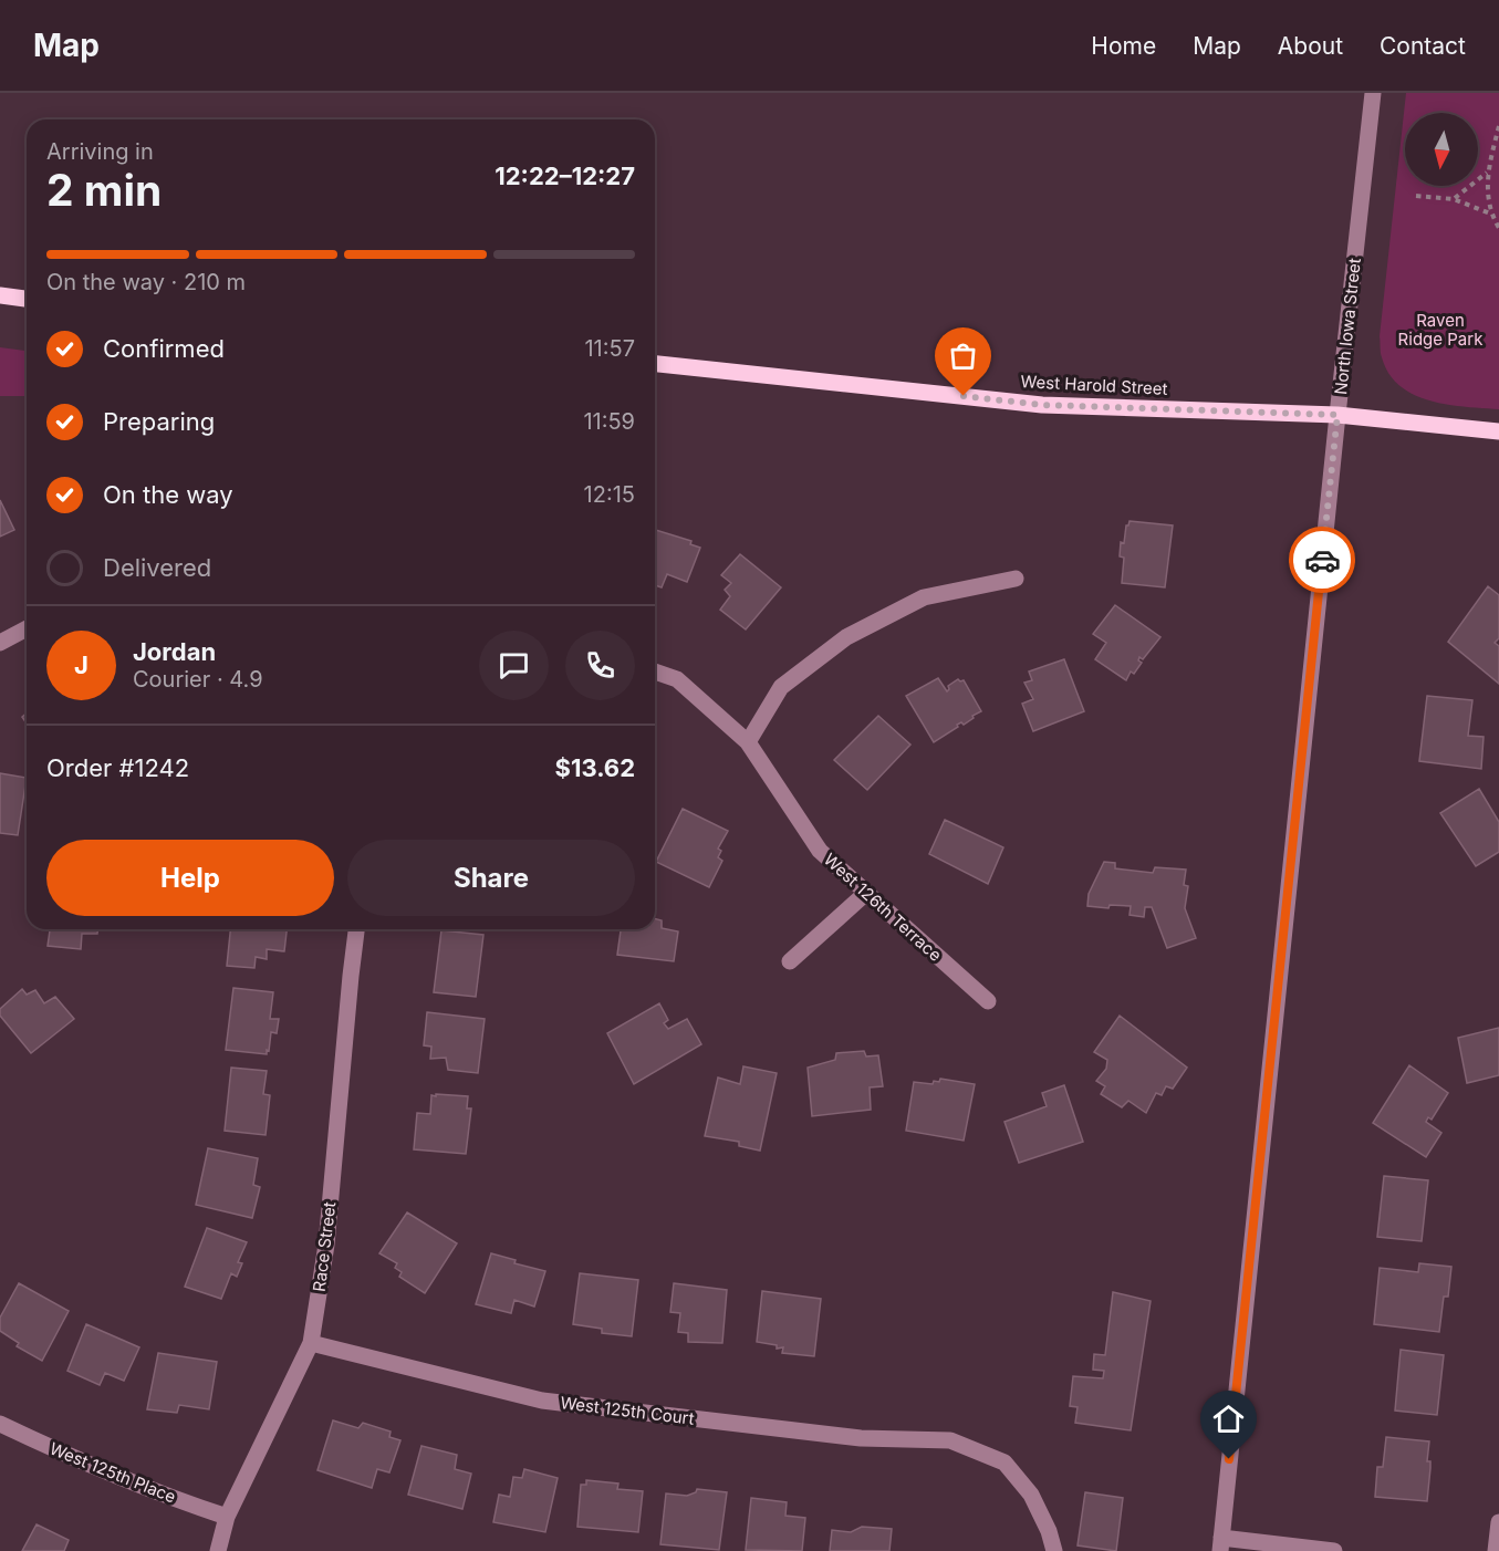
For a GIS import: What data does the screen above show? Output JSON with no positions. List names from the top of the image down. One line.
{"streets":{"main road":["West Harold Street"],"street":["North Iowa Street","West 126th Terrace","Race Street","West 125th Court","West 125th Place"]},"crossings":[["North Iowa Street","West Harold Street"],["Race Street","West 125th Court"],["Race Street","West 125th Place"]],"parks":["Raven Ridge Park"],"north":"bottom","page":{"header":"Map","nav":["Home","Map","About","Contact"],"heading":["2 min","Arriving in","12:22–12:27"],"panel":["Jordan","Courier · 4.9","Order #1242","$13.62"],"bar":"On the way · 210 m","list":[["Confirmed","11:57"],["Preparing","11:59"],["On the way","12:15"],"Delivered"],"round":"J","buttons":["Help","Share"]}}
